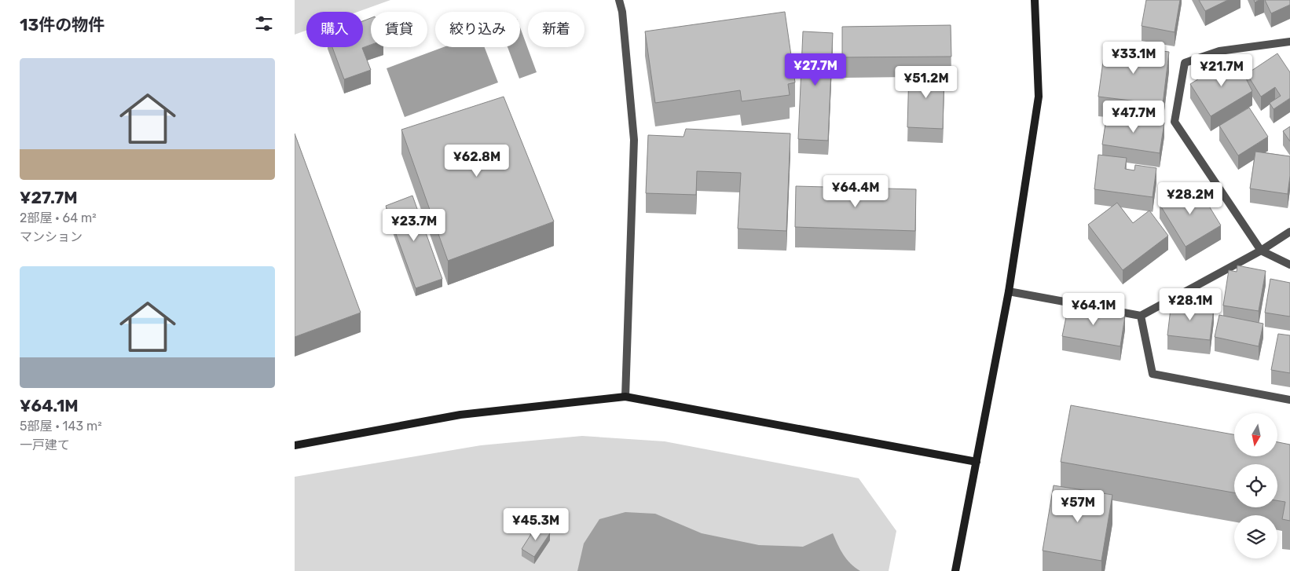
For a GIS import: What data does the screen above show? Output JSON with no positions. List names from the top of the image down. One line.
{"north":"bottom","page":{"heading":"13件の物件","chip":["購入","賃貸","絞り込み","新着"],"price":["¥33.1M","¥27.7M","¥21.7M","¥51.2M","¥47.7M","¥62.8M","¥64.4M","¥28.2M","¥23.7M","¥28.1M","¥64.1M","¥57M","¥45.3M"],"list":[{"name":"¥27.7M","note":"2部屋 · 64 m² · マンション"},{"name":"¥64.1M","note":"5部屋 · 143 m² · 一戸建て"}]}}
